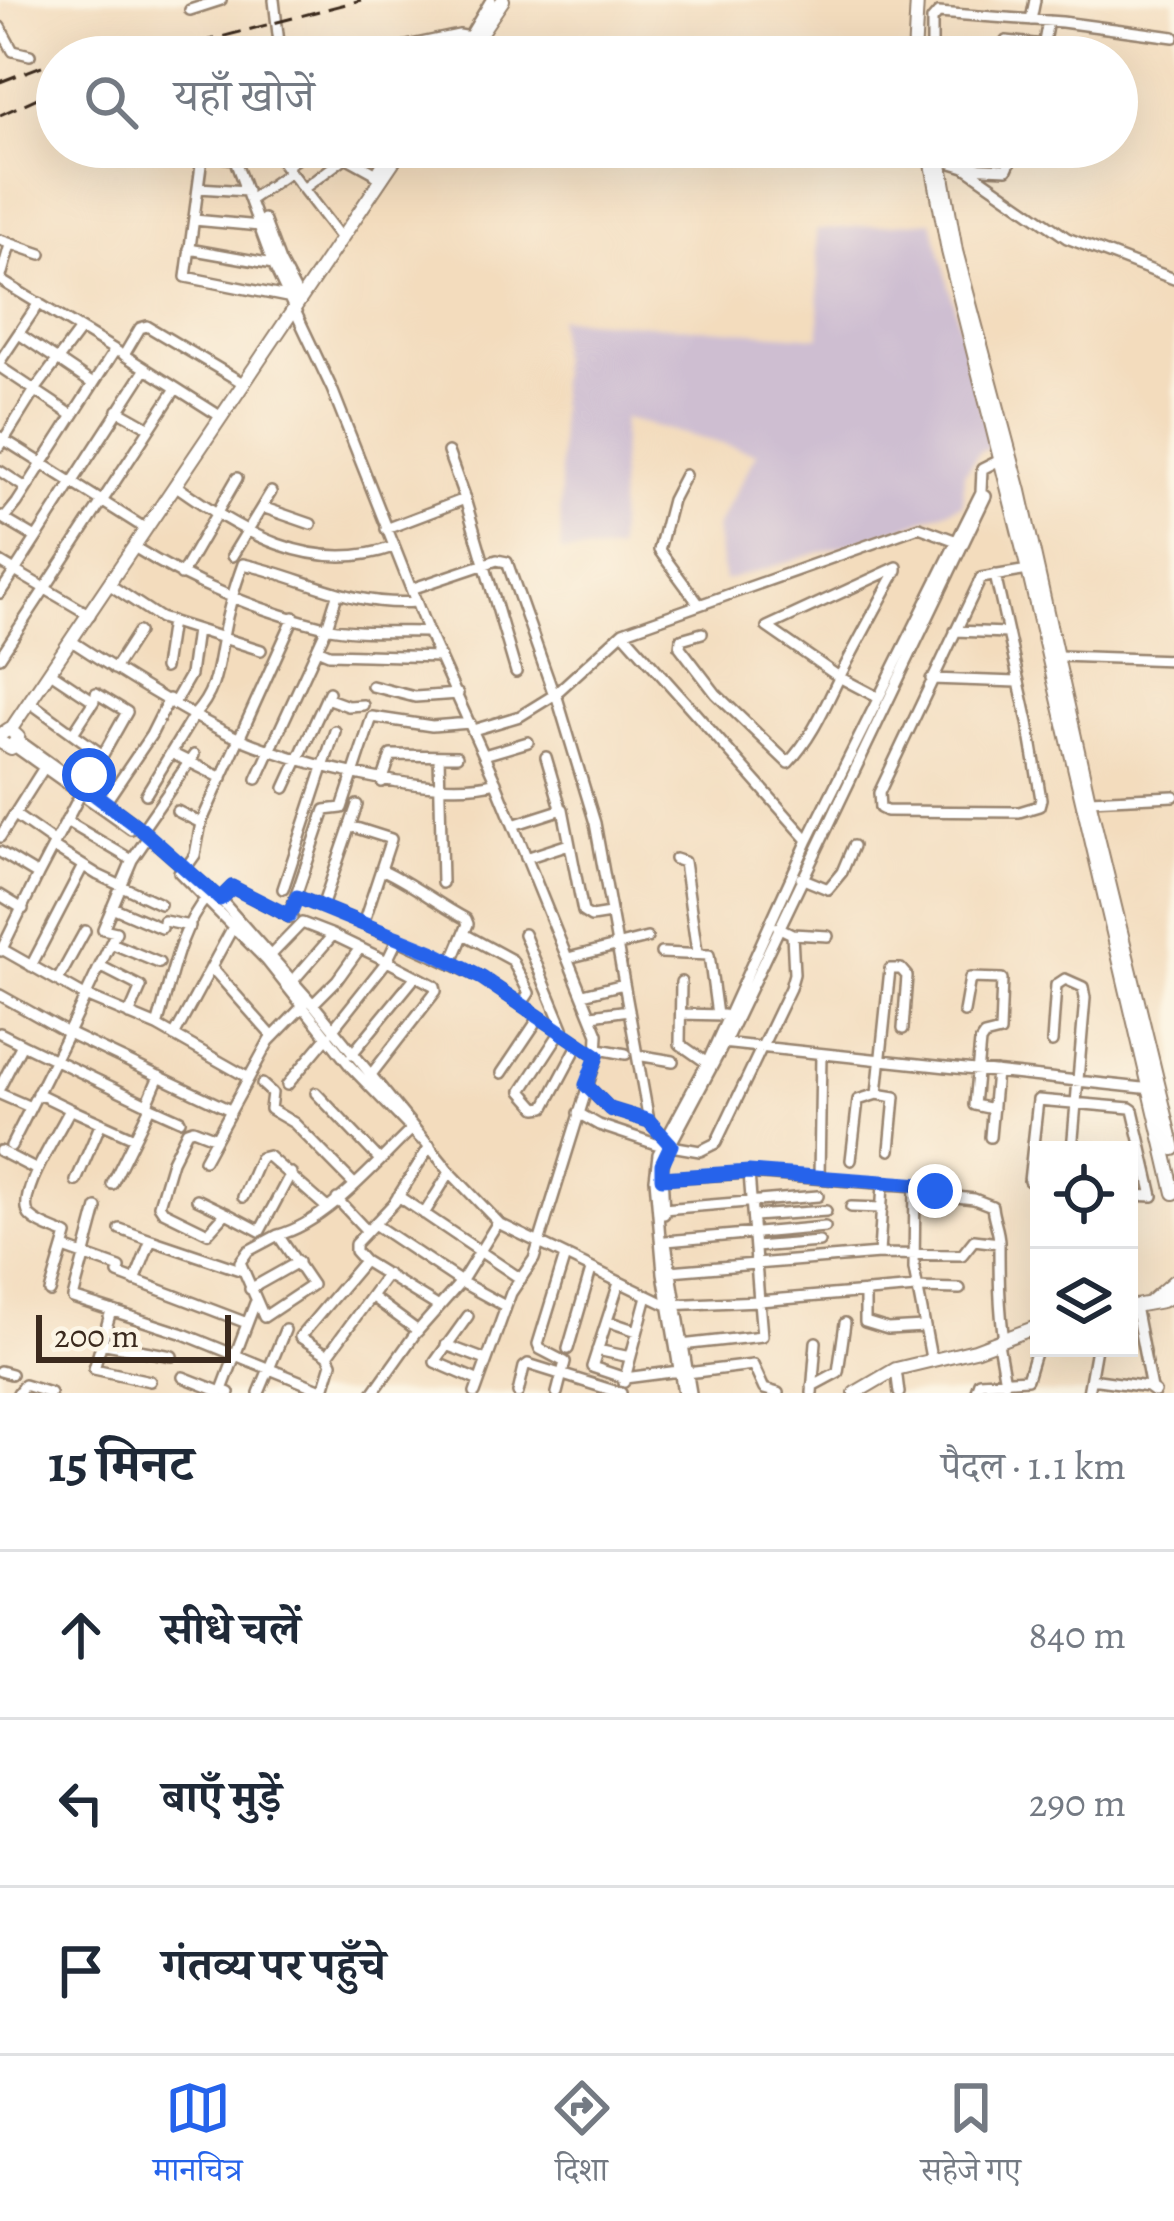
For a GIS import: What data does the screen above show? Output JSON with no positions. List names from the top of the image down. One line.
{"scale_bar":"200 m","page":{"search":"यहाँ खोजें","scale":"200 m","heading":["15 मिनट","पैदल · 1.1 km"],"list":[["सीधे चलें","840 m"],["बाएँ मुड़ें","290 m"],"गंतव्य पर पहुँचे"],"nav":["मानचित्र","दिशा","सहेजे गए"]}}
